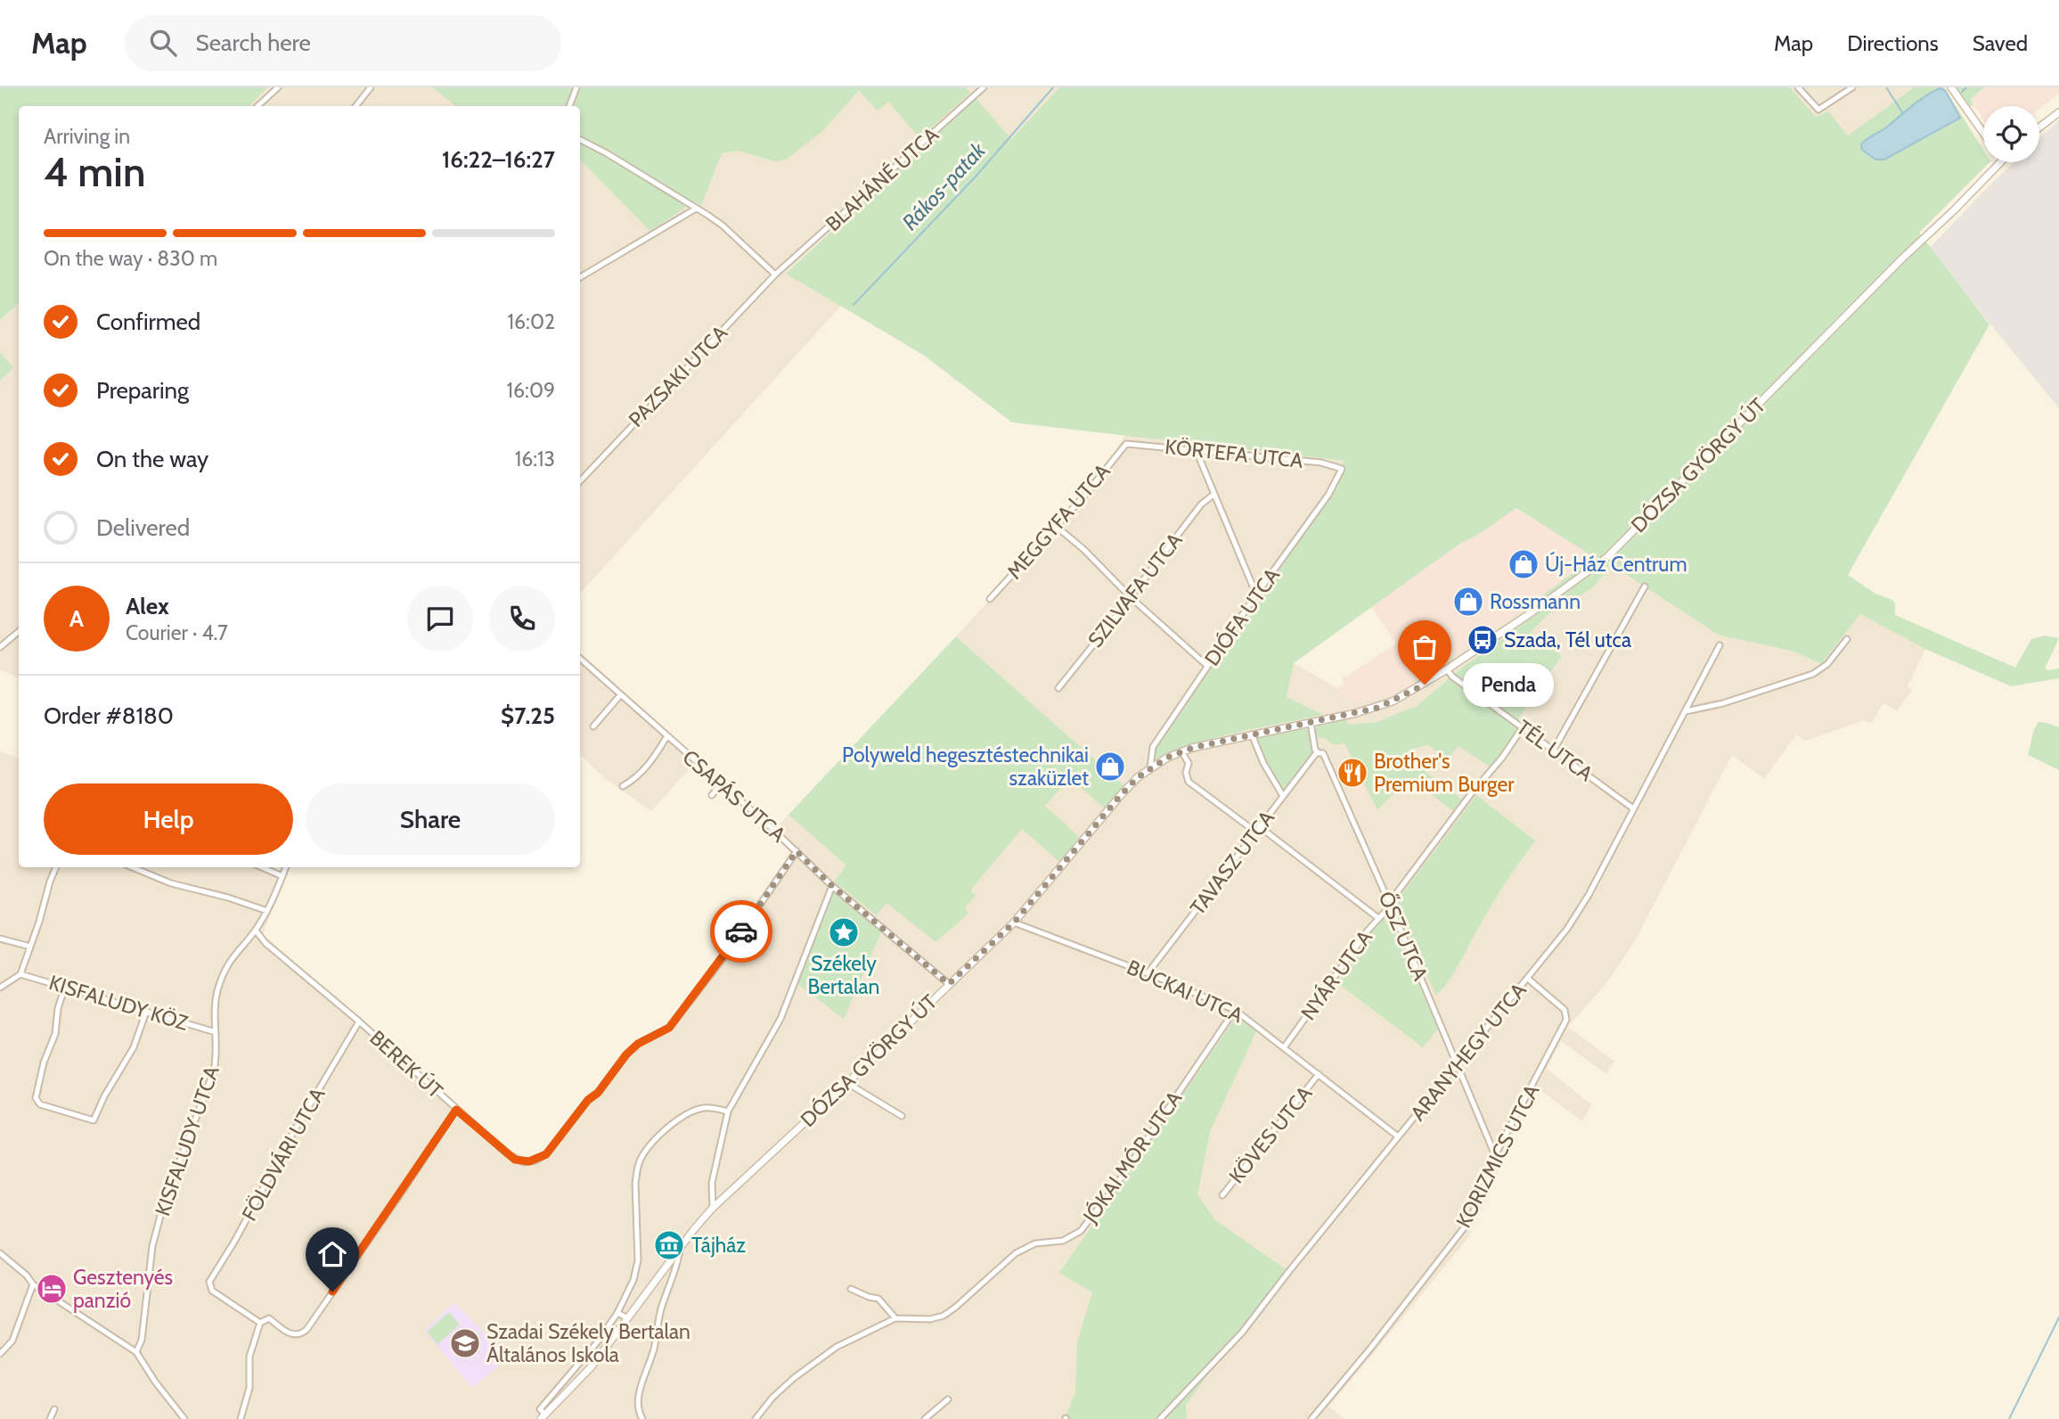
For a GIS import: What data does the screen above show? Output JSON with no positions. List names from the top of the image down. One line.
{"streets":{"main road":["DÓZSA GYÖRGY ÚT"],"street":["BLAHÁNÉ UTCA","PAZSAKI UTCA","KÖRTEFA UTCA","MEGGYFA UTCA","SZILVAFA UTCA","DIÓFA UTCA","TÉL UTCA","CSAPÁS UTCA","TAVASZ UTCA","ŐSZ UTCA","NYÁR UTCA","BUCKAI UTCA","KISFALUDY KÖZ","ARANYHEGY UTCA","BEREK ÚT","KÖVES UTCA","KISFALUDY UTCA","FÖLDVÁRI UTCA","KORIZMICS UTCA","JÓKAI MÓR UTCA"]},"crossings":[["BLAHÁNÉ UTCA","PAZSAKI UTCA"],["KÖRTEFA UTCA","MEGGYFA UTCA"],["KÖRTEFA UTCA","DIÓFA UTCA"],["DÓZSA GYÖRGY ÚT","DIÓFA UTCA"],["DÓZSA GYÖRGY ÚT","TÉL UTCA"],["DÓZSA GYÖRGY ÚT","CSAPÁS UTCA"],["DÓZSA GYÖRGY ÚT","ŐSZ UTCA"],["DÓZSA GYÖRGY ÚT","BUCKAI UTCA"],["TÉL UTCA","NYÁR UTCA"],["TÉL UTCA","ARANYHEGY UTCA"],["CSAPÁS UTCA","BEREK ÚT"],["TAVASZ UTCA","ŐSZ UTCA"],["TAVASZ UTCA","BUCKAI UTCA"],["ŐSZ UTCA","NYÁR UTCA"],["ŐSZ UTCA","ARANYHEGY UTCA"],["ŐSZ UTCA","KORIZMICS UTCA"],["NYÁR UTCA","BUCKAI UTCA"],["BUCKAI UTCA","ARANYHEGY UTCA"],["BUCKAI UTCA","KÖVES UTCA"],["BUCKAI UTCA","JÓKAI MÓR UTCA"],["KISFALUDY KÖZ","KISFALUDY UTCA"],["ARANYHEGY UTCA","KORIZMICS UTCA"],["BEREK ÚT","KISFALUDY UTCA"],["BEREK ÚT","FÖLDVÁRI UTCA"]],"water":["Rákos-patak"],"places":{"shop":["Új-Ház Centrum","Rossmann","Polyweld hegesztéstechnikai szaküzlet"],"bus stop":["Szada, Tél utca"],"other":["Penda"],"restaurant":["Brother's Premium Burger"],"place":["Székely Bertalan"],"museum":["Tájház"],"hotel":["Gesztenyés panzió"],"school or university":["Szadai Székely Bertalan Általános Iskola"]},"page":{"header":"Map","search":"Search here","nav":["Map","Directions","Saved"],"heading":["4 min","Arriving in","16:22–16:27"],"panel":["Alex","Courier · 4.7","Order #8180","$7.25"],"bar":"On the way · 830 m","list":[["Confirmed","16:02"],["Preparing","16:09"],["On the way","16:13"],"Delivered"],"round":"A","bubble":"Penda","buttons":["Help","Share"]}}
